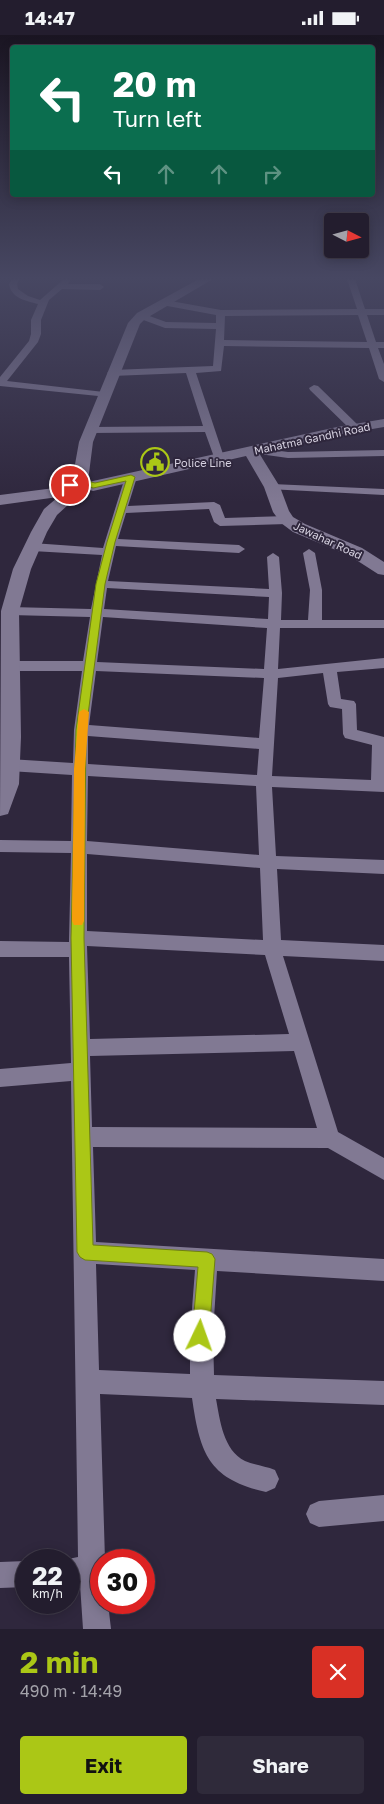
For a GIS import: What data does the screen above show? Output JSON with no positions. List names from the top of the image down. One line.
{"streets":{"main road":["Mahatma Gandhi Road","Jawahar Road"]},"crossings":[["Mahatma Gandhi Road","Jawahar Road"]],"places":{"public building":["Police Line"]},"north":"right","page":{"status":"14:47","turn":["20 m","Turn left"],"speed":"22 km/h","limit":"30","heading":["2 min","490 m · 14:49"],"buttons":["Exit","Share"]}}
